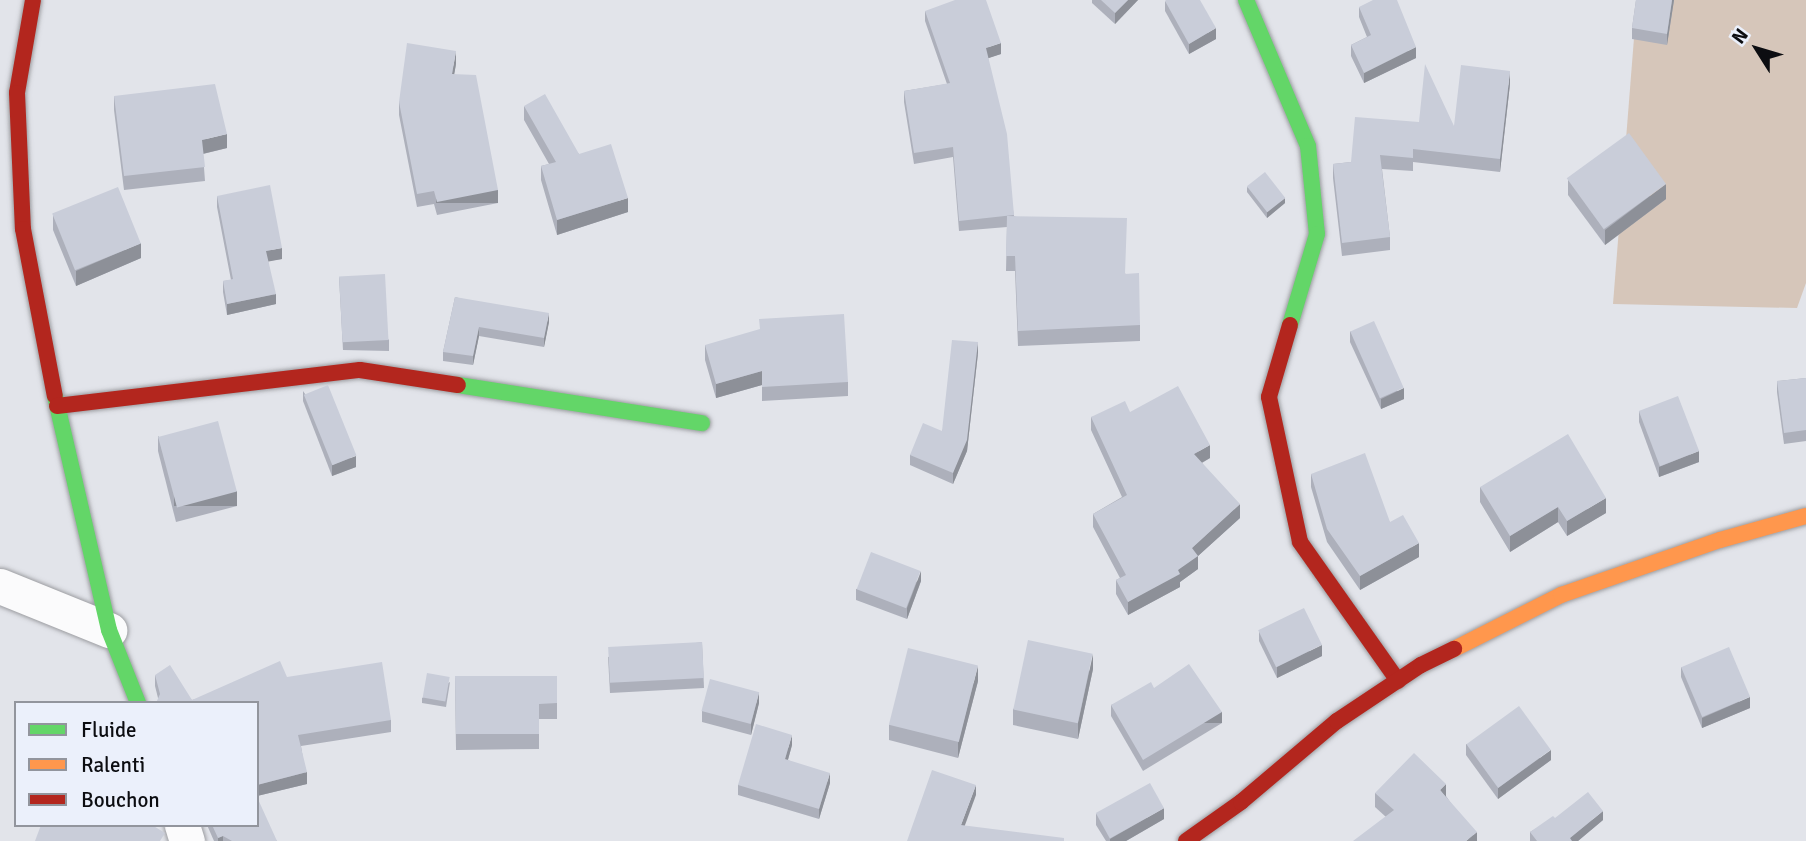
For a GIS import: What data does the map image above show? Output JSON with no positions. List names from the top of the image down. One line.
{"legend":["Fluide","Ralenti","Bouchon"],"north":"top left"}
